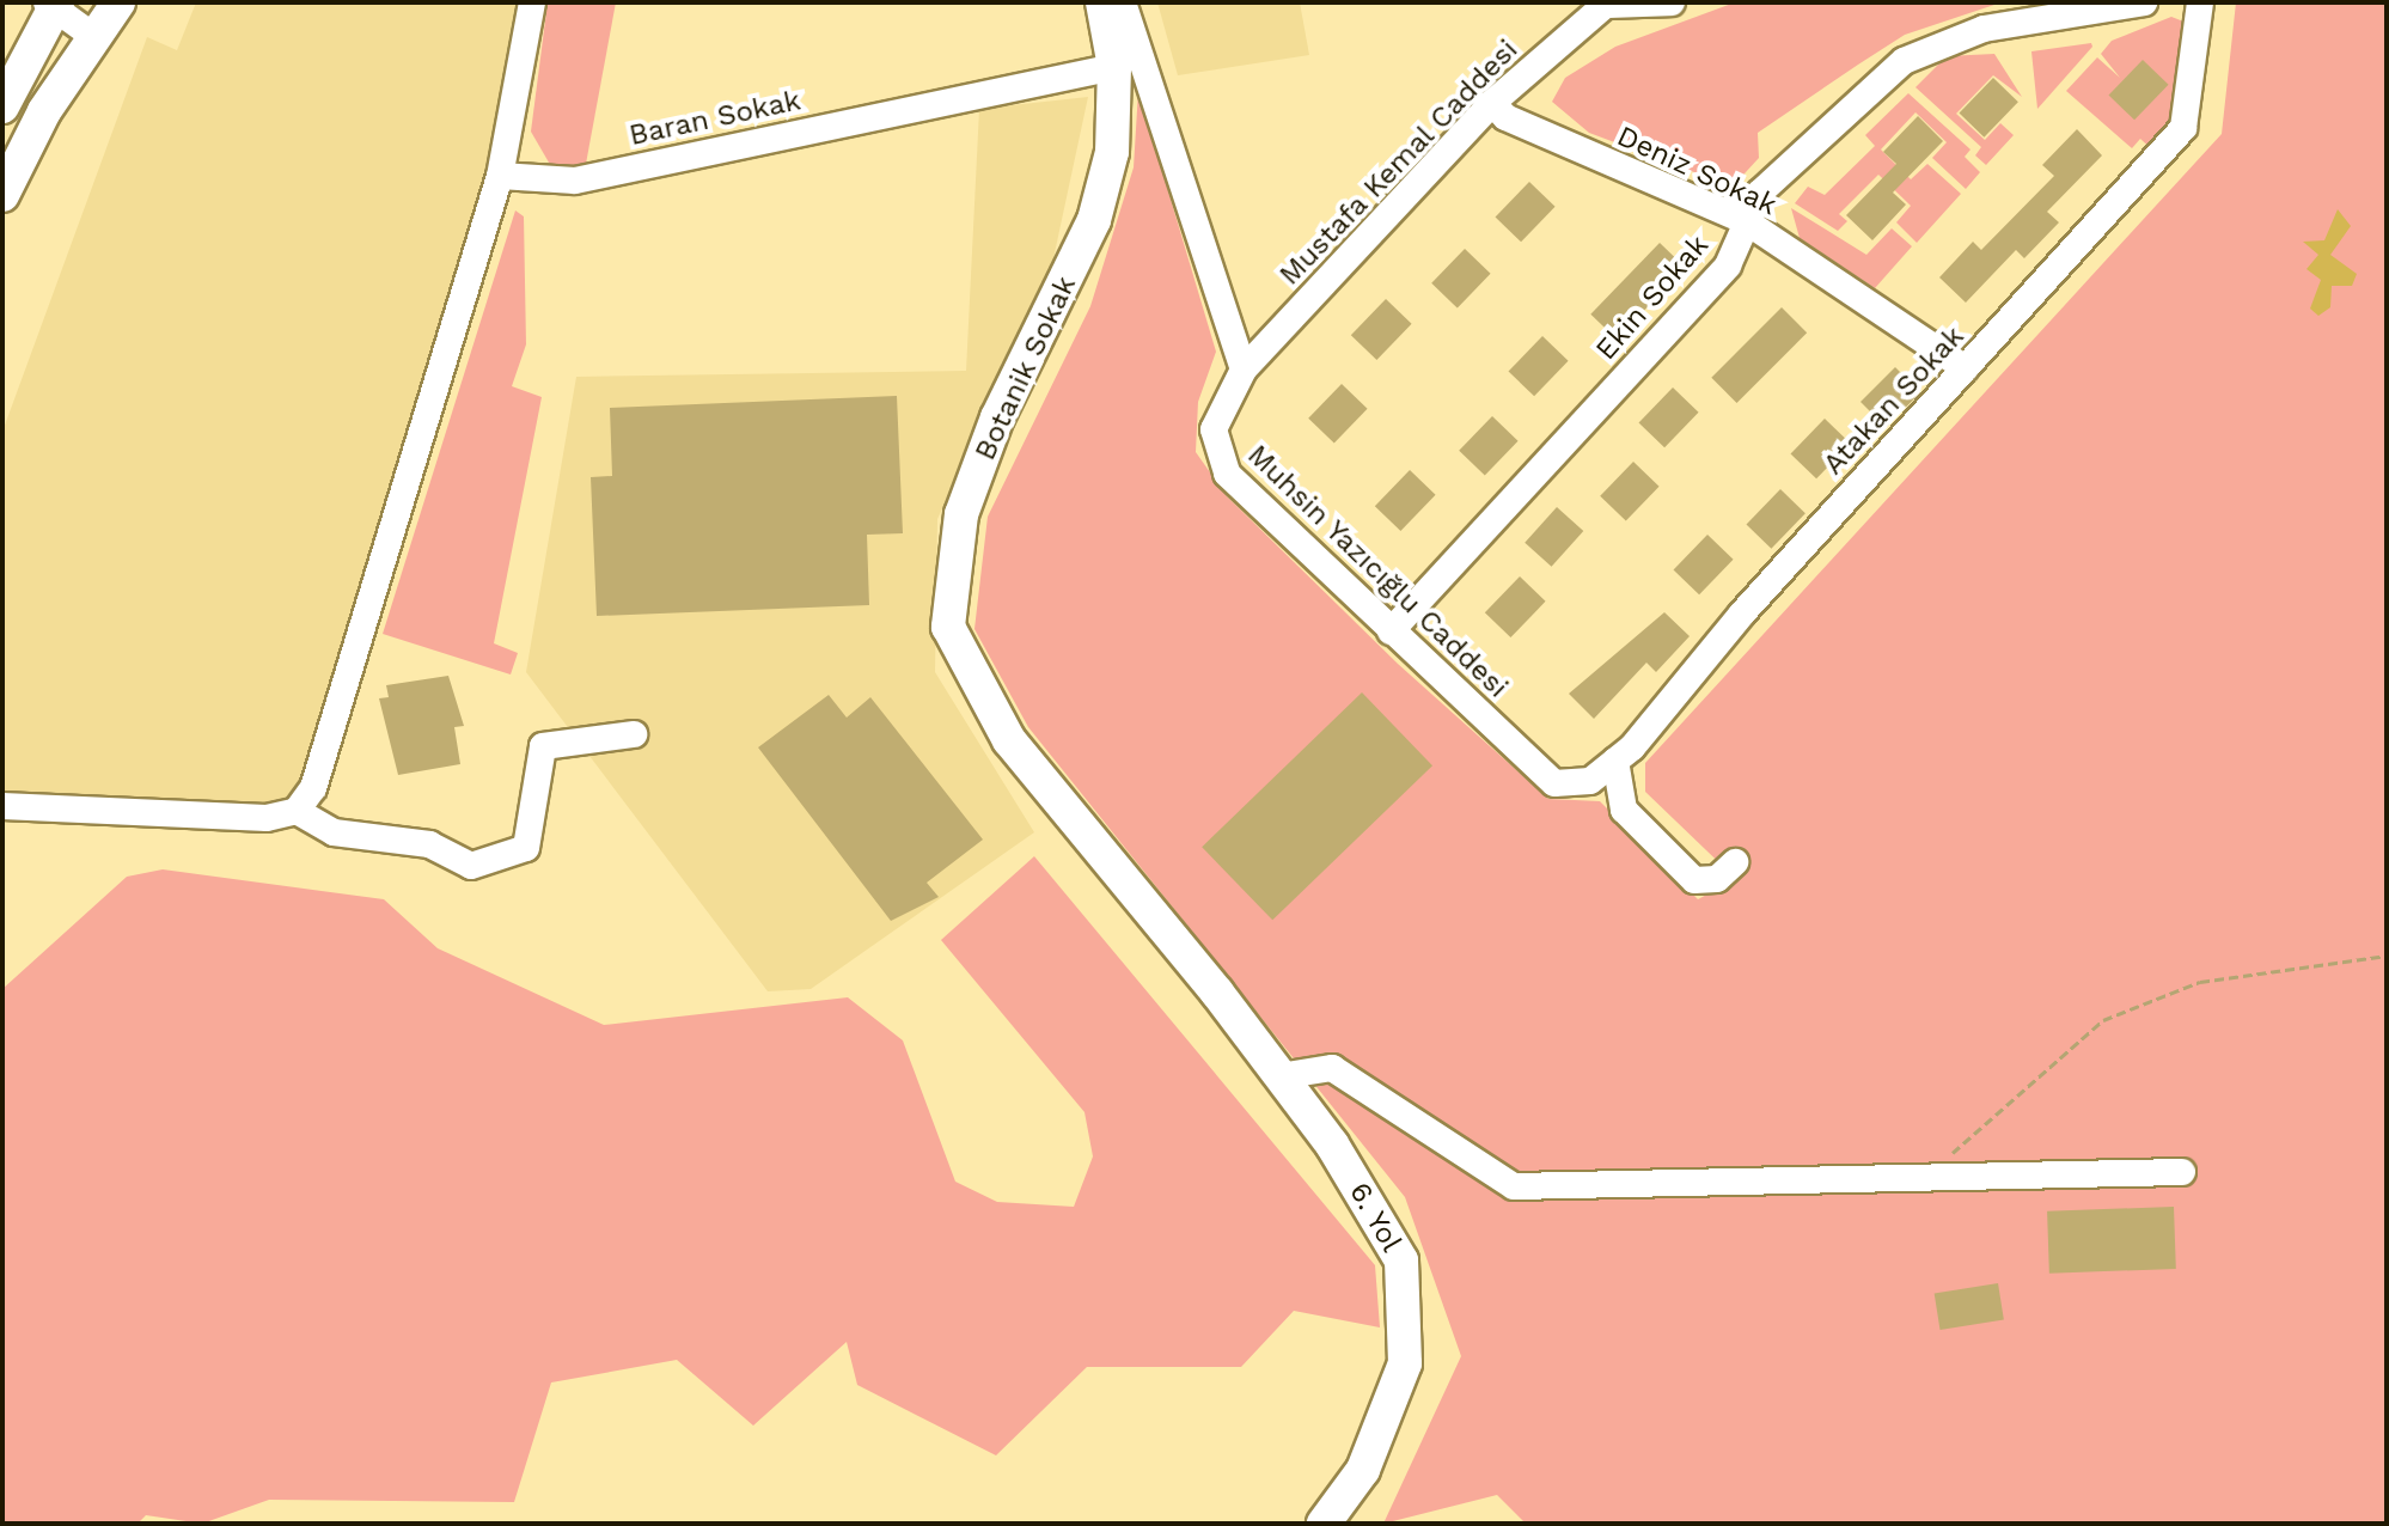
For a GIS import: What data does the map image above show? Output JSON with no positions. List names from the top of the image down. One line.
{"streets":{"main road":["Botanik Sokak","6. Yol"],"street":["Baran Sokak","Mustafa Kemal Caddesi","Deniz Sokak","Ekin Sokak","Atakan Sokak","Muhsin Yazıcığlu Caddesi"]},"crossings":[["Baran Sokak","Botanik Sokak"],["Mustafa Kemal Caddesi","Deniz Sokak"],["Mustafa Kemal Caddesi","Muhsin Yazıcığlu Caddesi"],["Deniz Sokak","Ekin Sokak"],["Deniz Sokak","Atakan Sokak"],["Ekin Sokak","Muhsin Yazıcığlu Caddesi"],["Botanik Sokak","6. Yol"],["Atakan Sokak","Muhsin Yazıcığlu Caddesi"]]}
